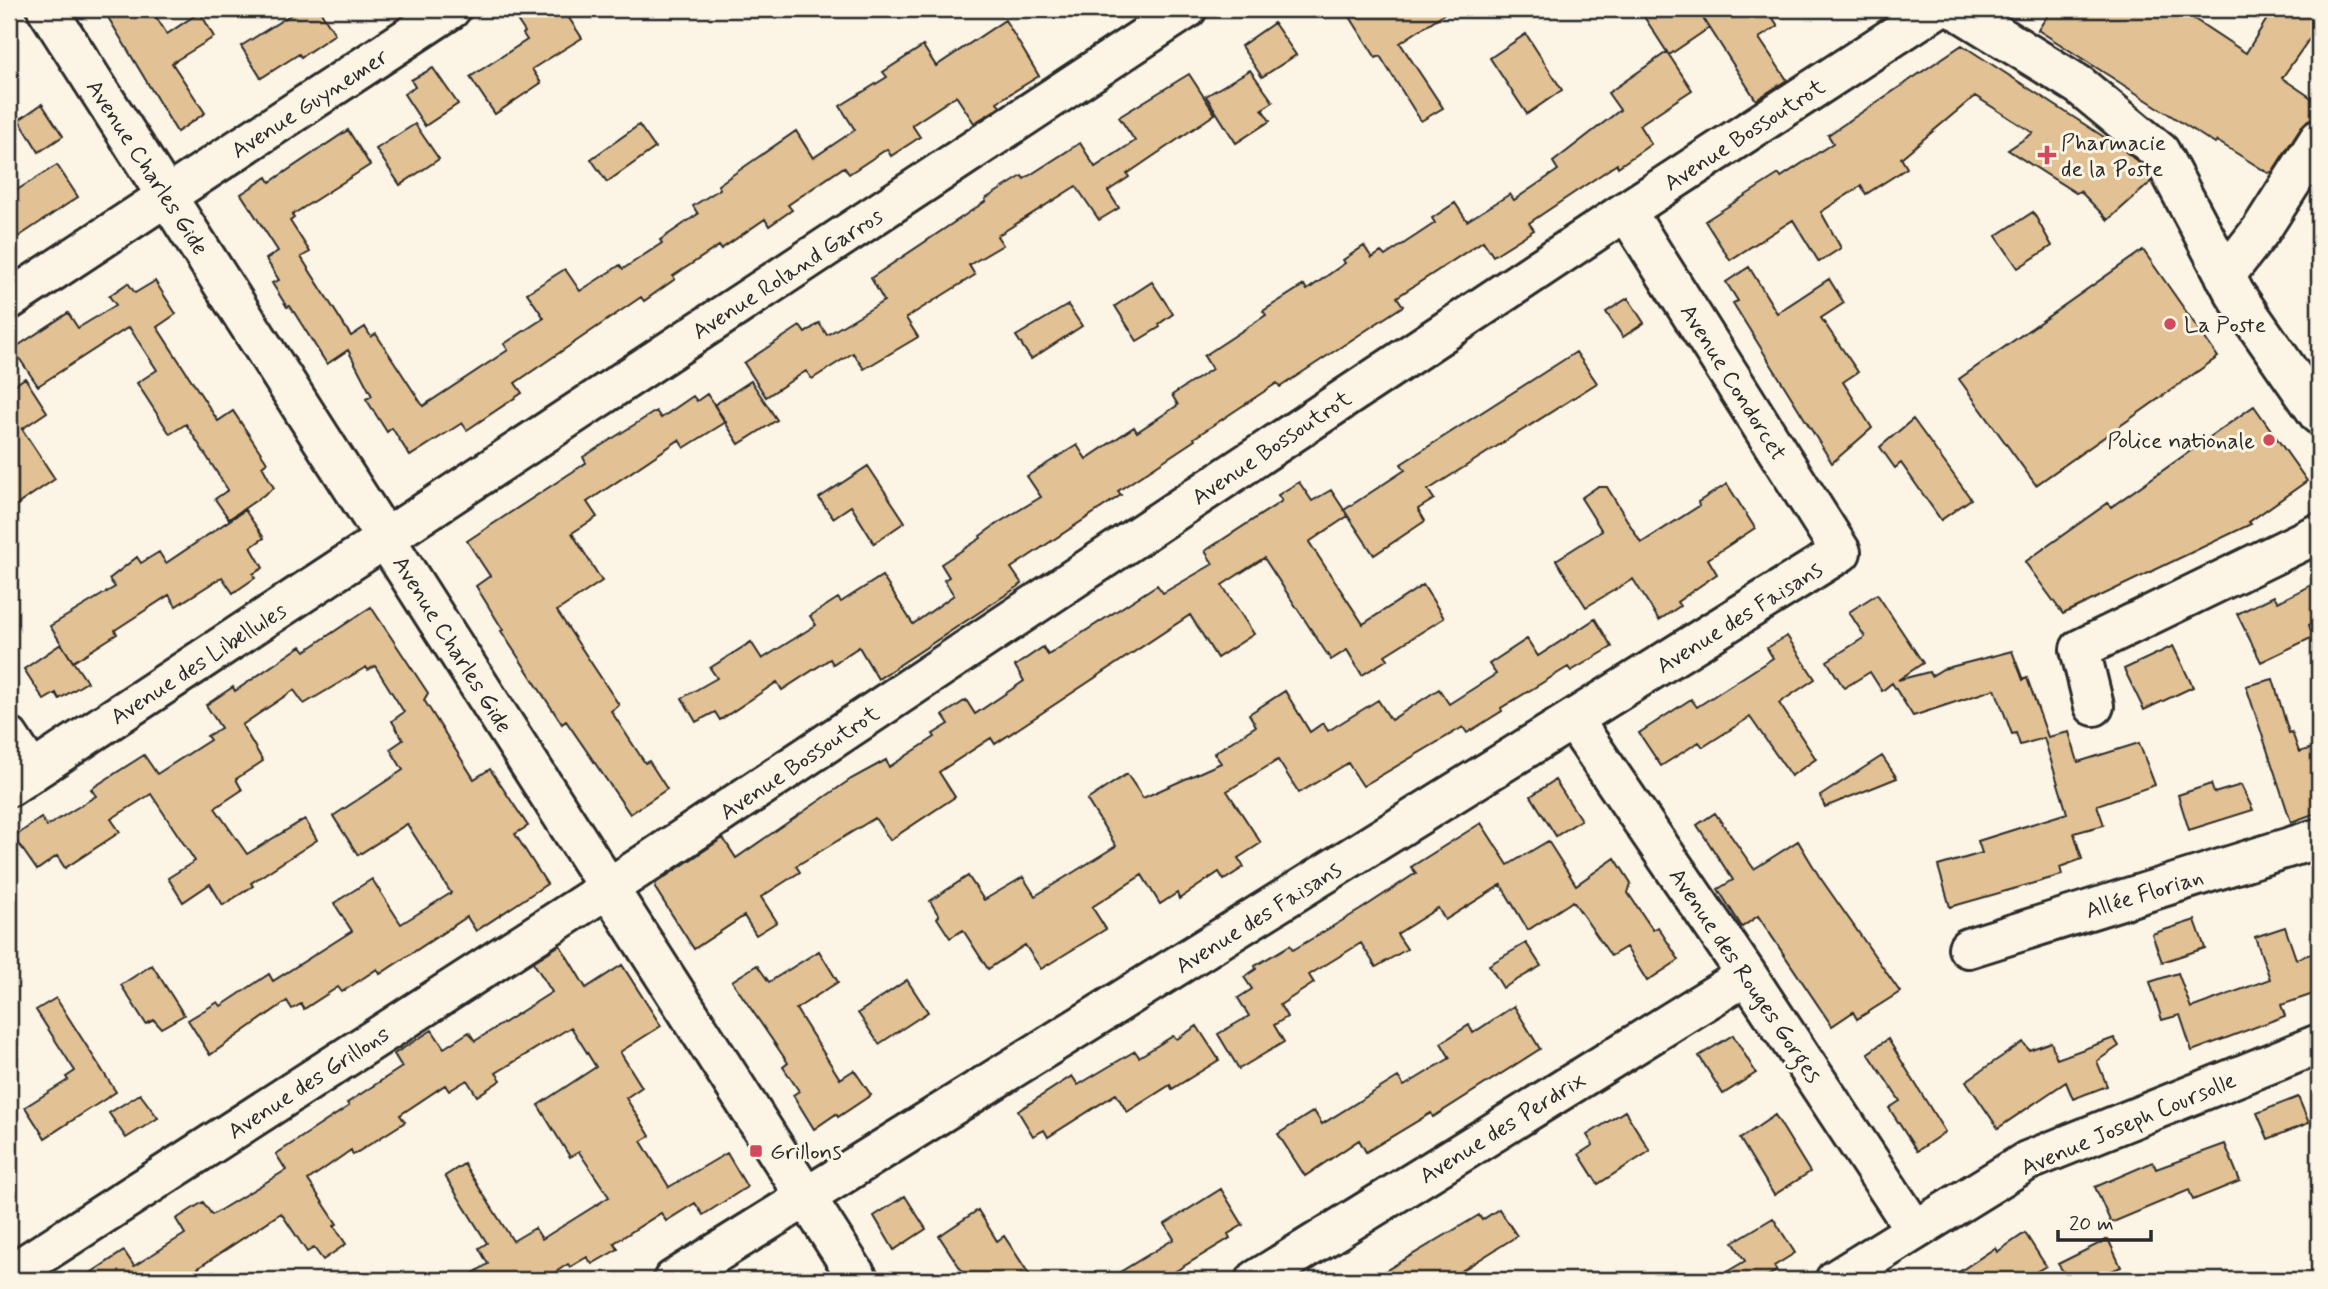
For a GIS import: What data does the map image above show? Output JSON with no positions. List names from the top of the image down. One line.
{"streets":{"street":["Avenue Guynemer","Avenue Bossoutrot","Avenue Charles Gide","Avenue Roland Garros","Avenue Condorcet","Avenue des Faisans","Avenue des Libellules","Allée Florian","Avenue des Rouges Gorges","Avenue des Grillons","Avenue Joseph Coursolle","Avenue des Perdrix"]},"crossings":[["Avenue Guynemer","Avenue Charles Gide"],["Avenue Bossoutrot","Avenue Charles Gide"],["Avenue Bossoutrot","Avenue Condorcet"],["Avenue Bossoutrot","Avenue des Grillons"],["Avenue Charles Gide","Avenue Roland Garros"],["Avenue Charles Gide","Avenue des Faisans"],["Avenue Charles Gide","Avenue des Libellules"],["Avenue Charles Gide","Avenue des Grillons"],["Avenue Roland Garros","Avenue des Libellules"],["Avenue Condorcet","Avenue des Faisans"],["Avenue des Faisans","Avenue des Rouges Gorges"],["Avenue des Rouges Gorges","Avenue Joseph Coursolle"],["Avenue des Rouges Gorges","Avenue des Perdrix"]],"places":{"health":["Pharmacie de la Poste"],"other":["La Poste","Police nationale"],"transit":["Grillons"]},"scale_bar":"20 m"}
